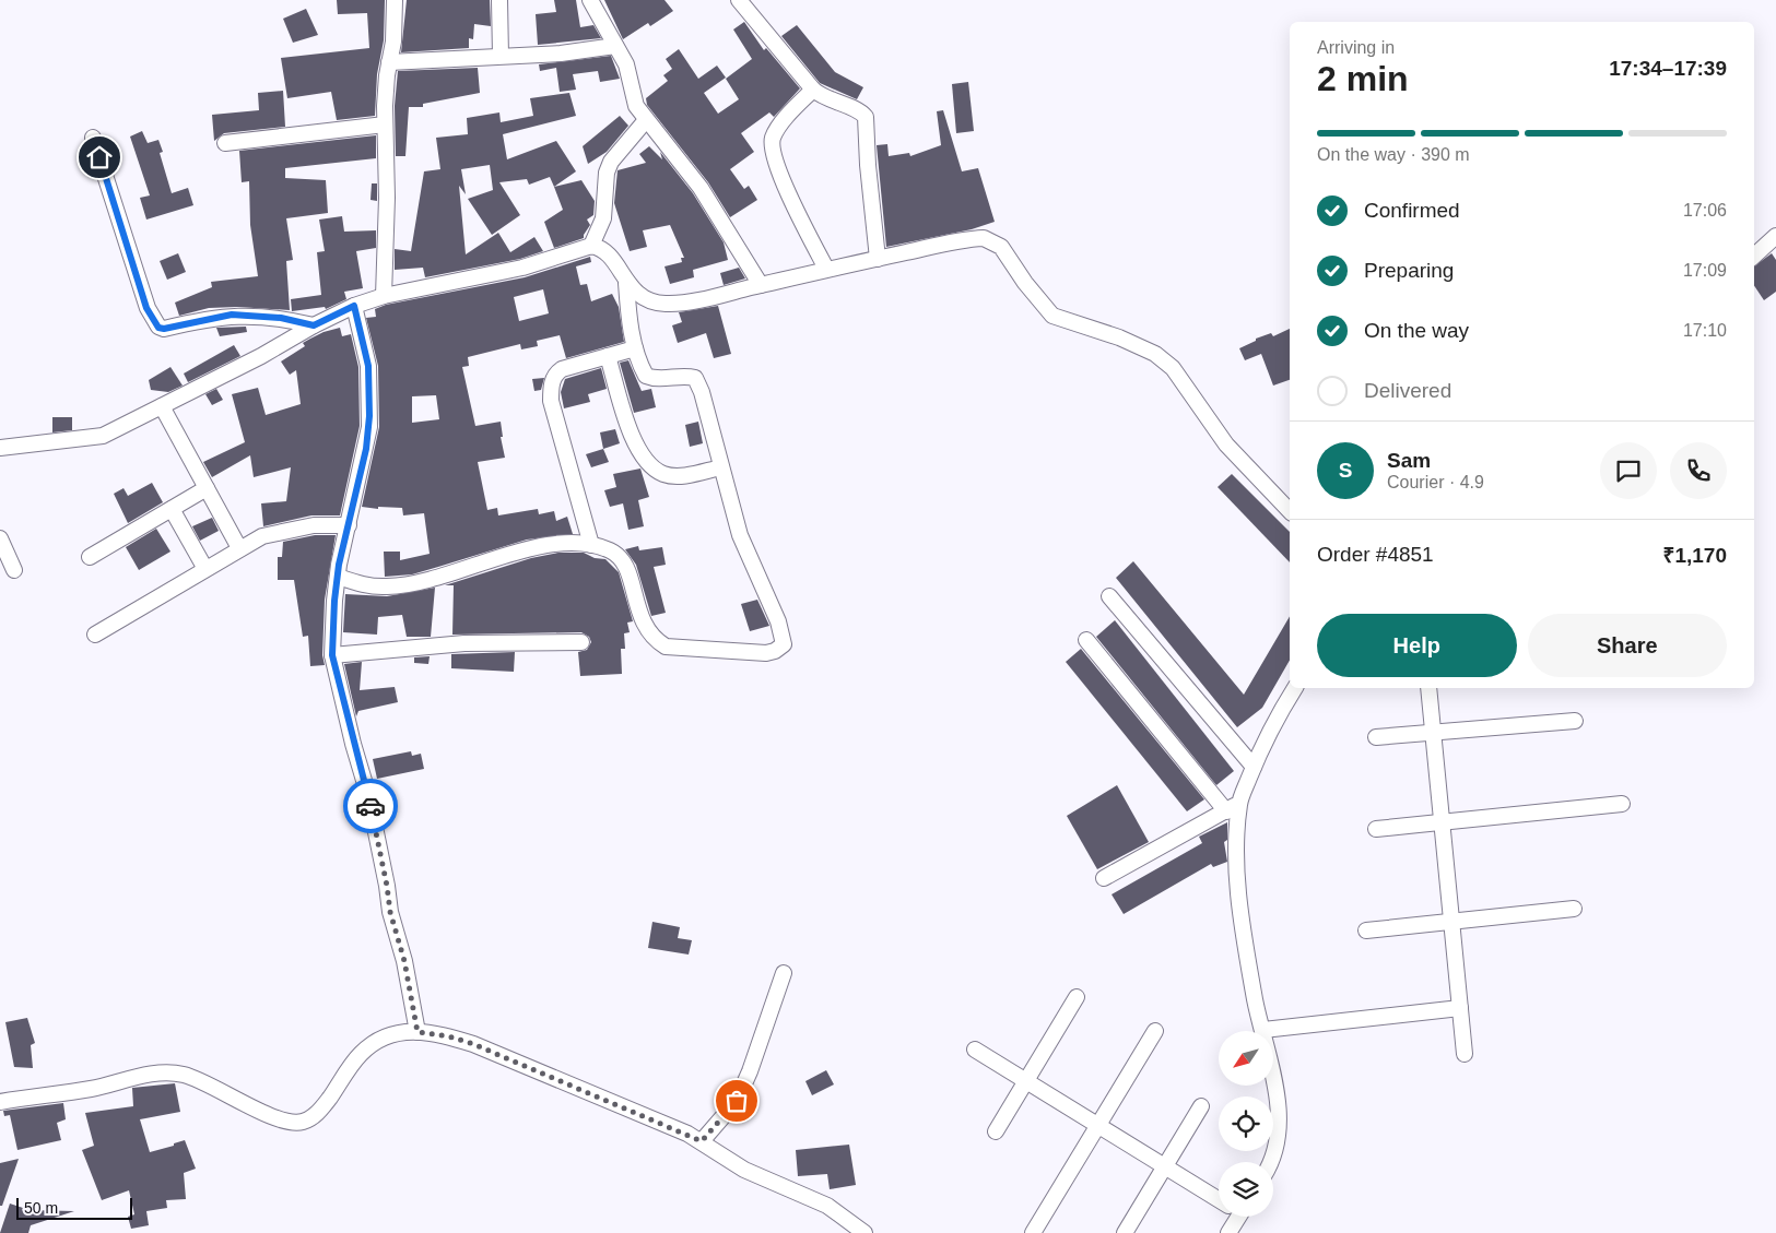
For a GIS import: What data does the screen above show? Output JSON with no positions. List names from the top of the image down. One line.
{"scale_bar":"50 m","north":"bottom left","page":{"heading":["2 min","Arriving in","17:34–17:39"],"panel":["Sam","Courier · 4.9","Order #4851","₹1,170"],"bar":"On the way · 390 m","list":[["Confirmed","17:06"],["Preparing","17:09"],["On the way","17:10"],"Delivered"],"round":"S","buttons":["Help","Share"],"scale":"50 m"}}
